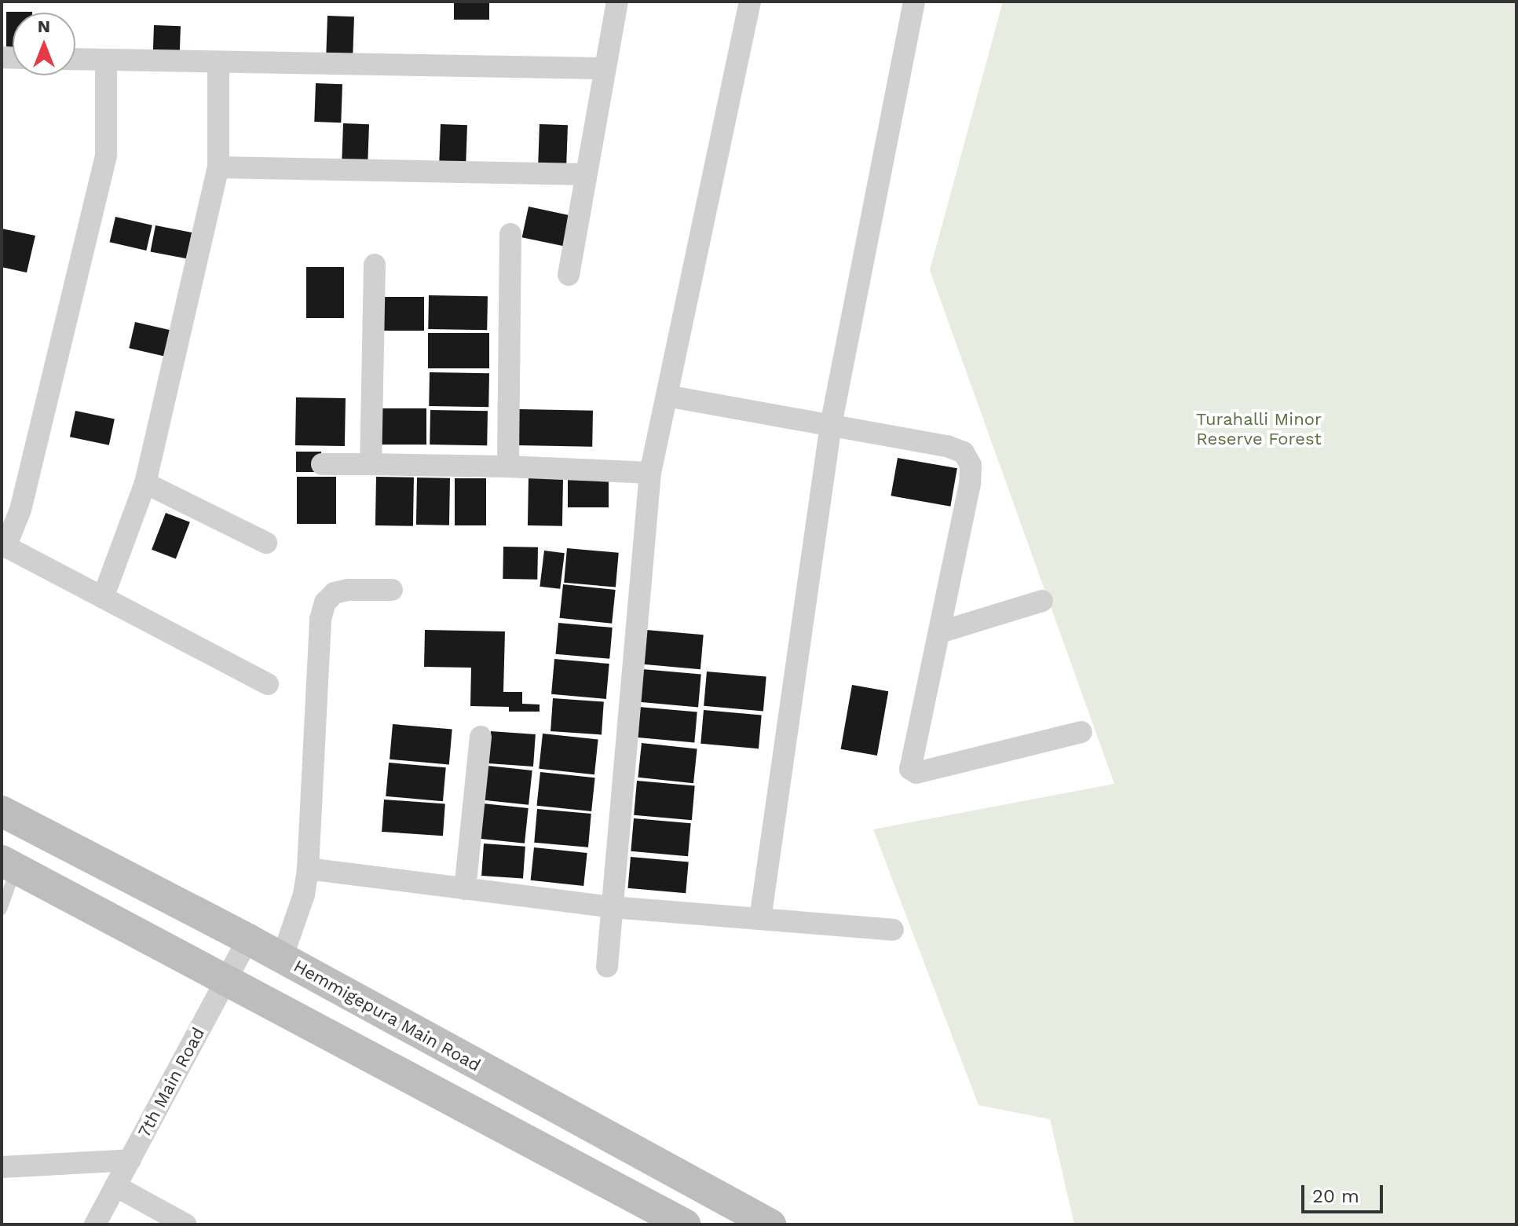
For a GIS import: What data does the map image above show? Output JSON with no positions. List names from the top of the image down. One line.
{"streets":{"main road":["Hemmigepura Main Road"],"street":["7th Main Road"]},"crossings":[["Hemmigepura Main Road","7th Main Road"]],"parks":["Turahalli Minor Reserve Forest"],"scale_bar":"20 m","north":"top"}
